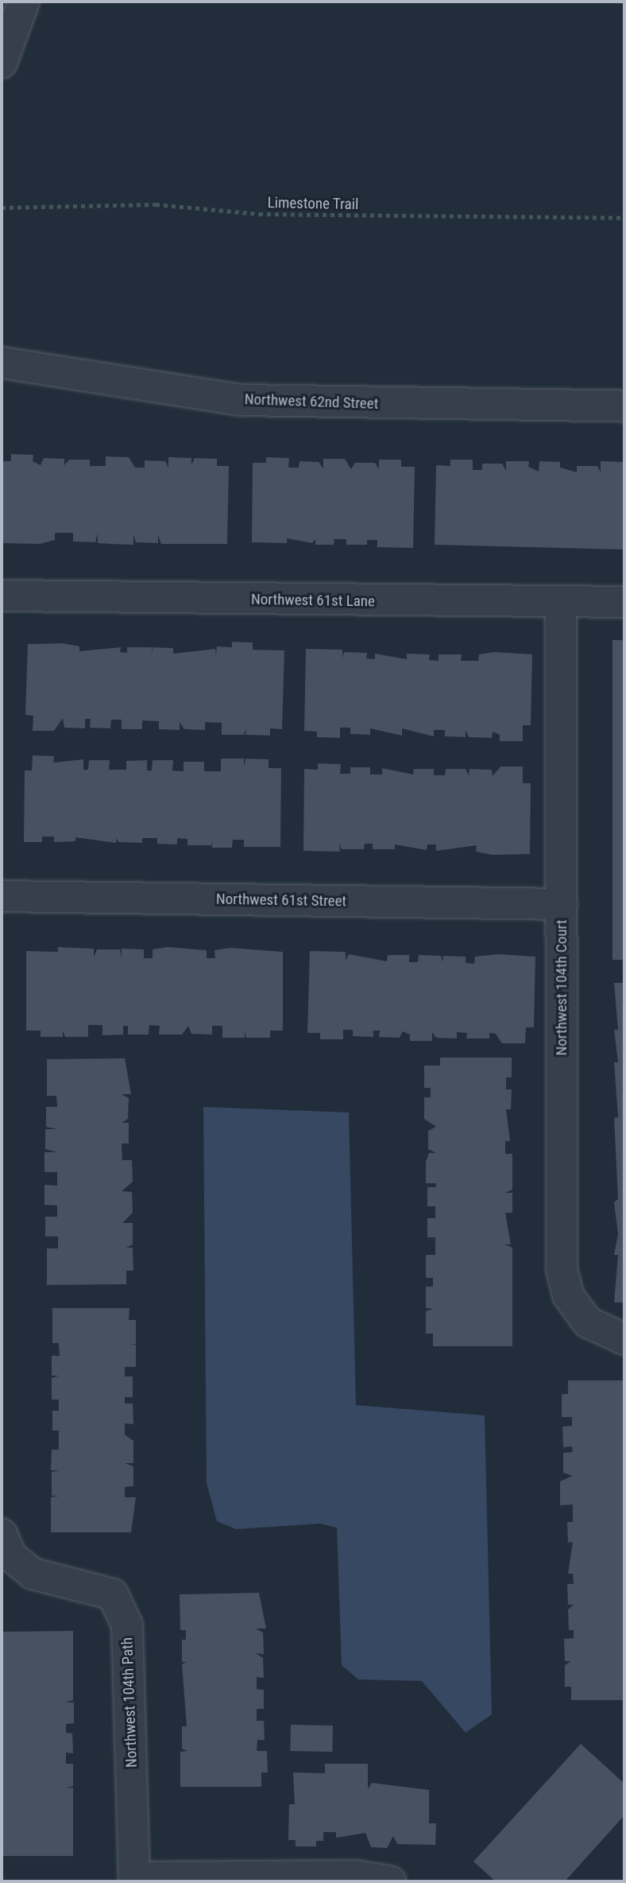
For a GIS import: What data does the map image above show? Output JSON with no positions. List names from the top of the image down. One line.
{"streets":{"street":["Northwest 62nd Street","Northwest 61st Lane","Northwest 61st Street","Northwest 104th Court","Northwest 104th Path"],"path":["Limestone Trail"]},"crossings":[["Northwest 61st Lane","Northwest 104th Court"],["Northwest 61st Street","Northwest 104th Court"]]}
